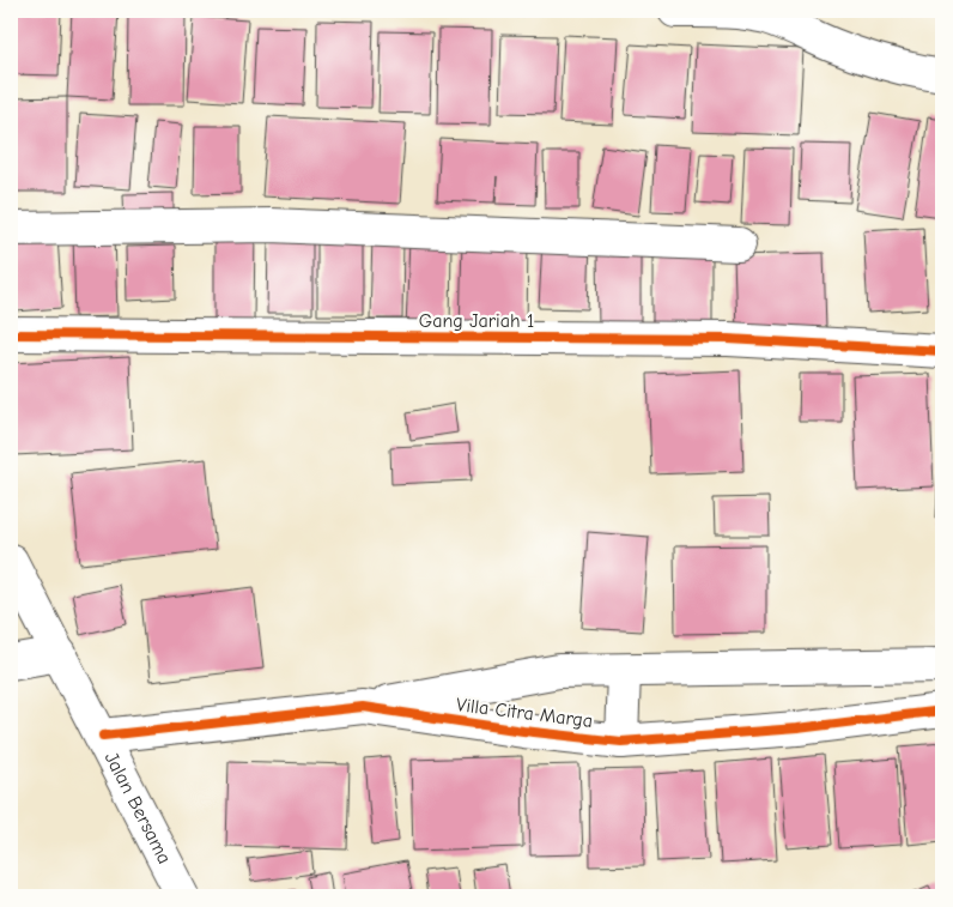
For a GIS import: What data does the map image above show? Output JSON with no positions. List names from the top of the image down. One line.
{"streets":{"street":["Gang Jariah 1","Villa Citra Marga","Jalan Bersama"]},"crossings":[["Villa Citra Marga","Jalan Bersama"]]}
